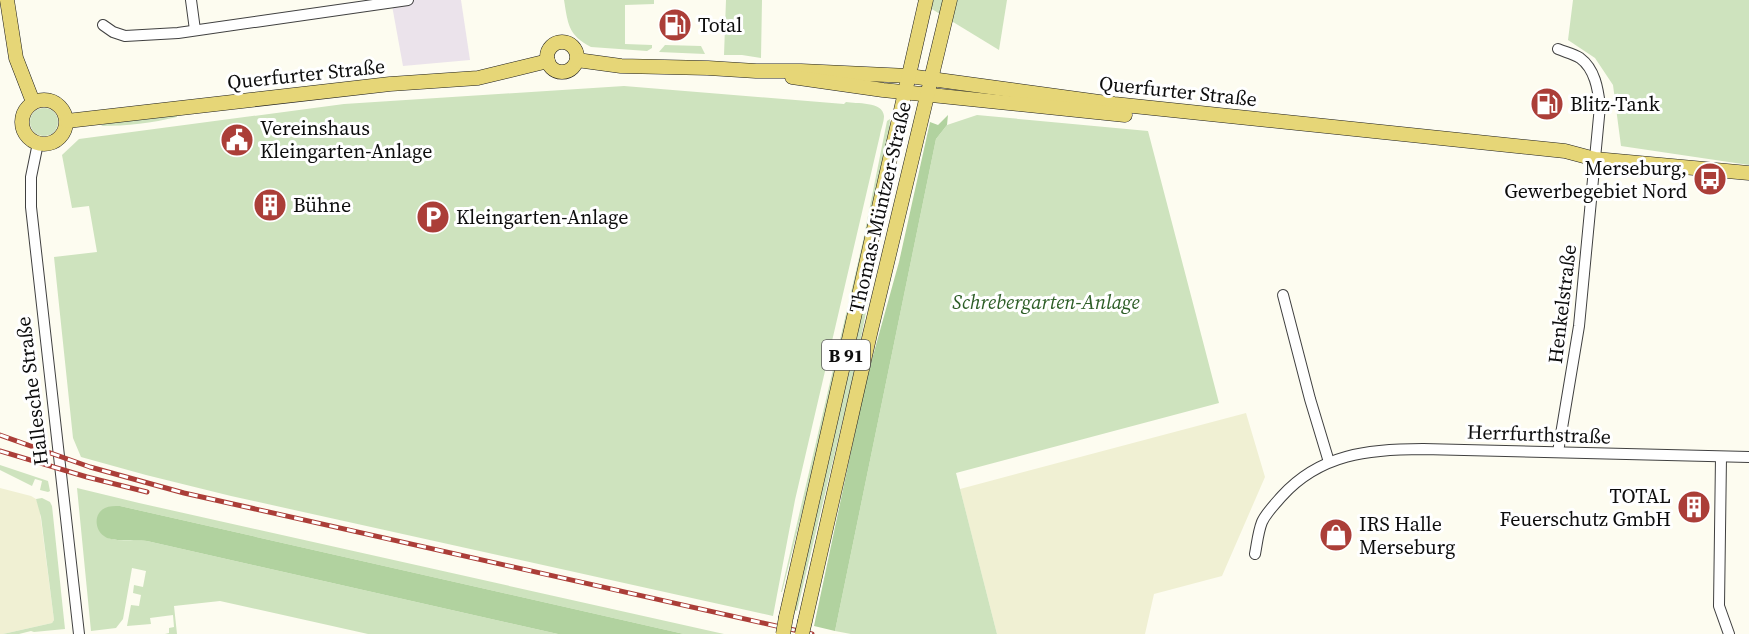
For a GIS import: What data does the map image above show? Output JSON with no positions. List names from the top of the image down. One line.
{"streets":{"main road":["Querfurter Straße","Thomas-Müntzer-Straße","B 91"],"street":["Henkelstraße","Hallesche Straße","Herrfurthstraße"]},"crossings":[["Querfurter Straße","Thomas-Müntzer-Straße"],["Querfurter Straße","Henkelstraße"],["Querfurter Straße","Hallesche Straße"],["Henkelstraße","Herrfurthstraße"]],"parks":["Schrebergarten-Anlage"],"places":{"fuel station":["Total","Blitz-Tank"],"public building":["Vereinshaus Kleingarten-Anlage"],"bus stop":["Merseburg, Gewerbegebiet Nord"],"building":["Bühne","TOTAL Feuerschutz GmbH"],"parking":["Kleingarten-Anlage"],"shop":["IRS Halle Merseburg"]}}
